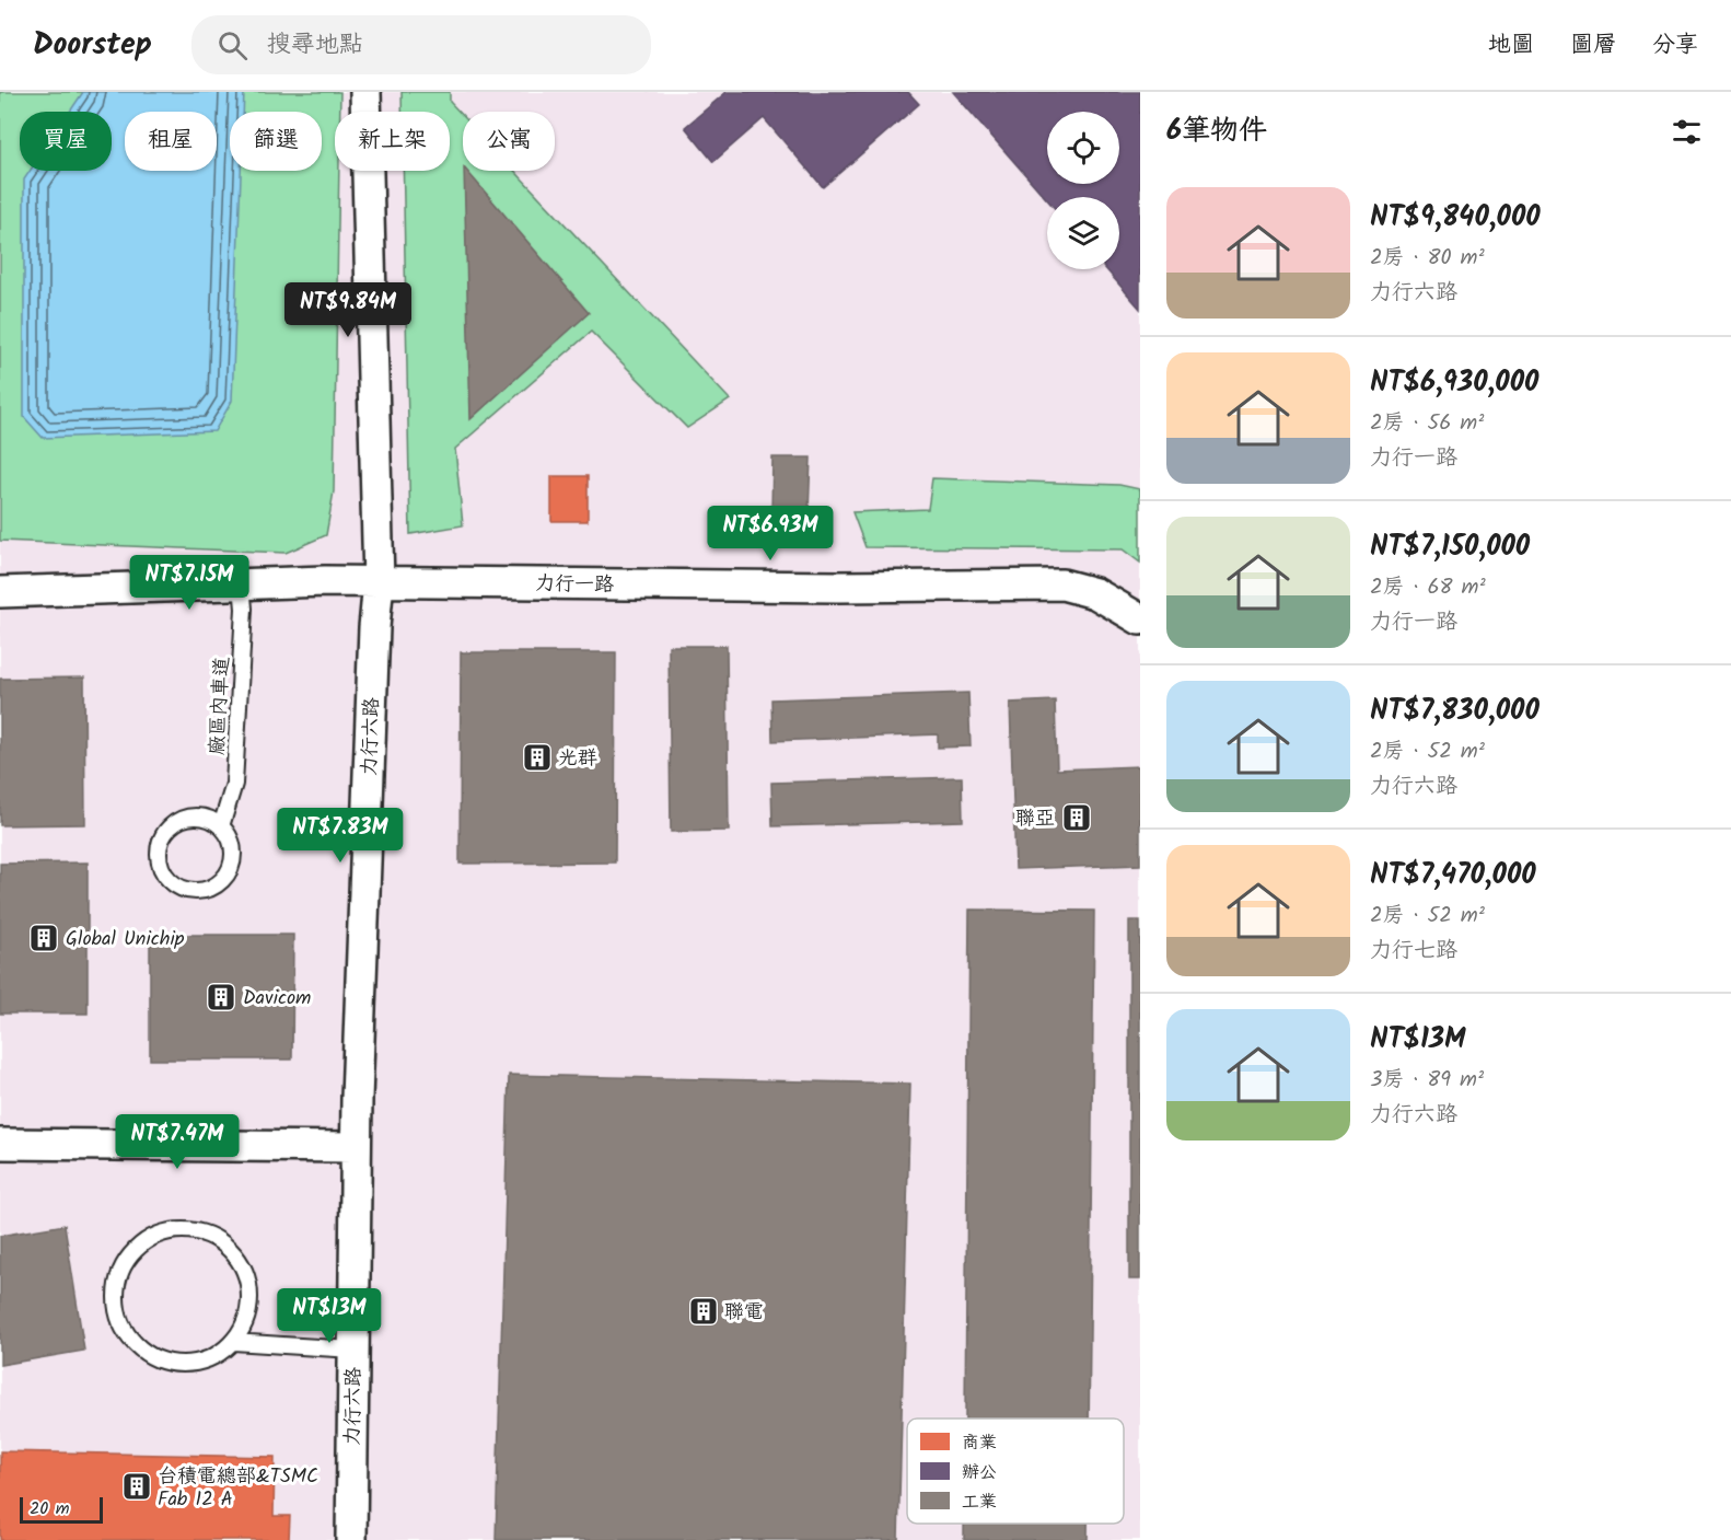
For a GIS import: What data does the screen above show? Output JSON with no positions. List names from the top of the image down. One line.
{"streets":{"street":["力行一路","力行六路"],"lane":["廠區內車道"]},"crossings":[["力行一路","廠區內車道"],["力行一路","力行六路"]],"places":{"building":["光群","聯亞","Global Unichip","Davicom","聯電","台積電總部&TSMC Fab 12 A"]},"legend":["商業","辦公","工業"],"scale_bar":"20 m","page":{"header":"Doorstep","search":"搜尋地點","nav":["地圖","圖層","分享"],"heading":"6筆物件","chip":["買屋","租屋","篩選","新上架","公寓"],"list":[{"name":"NT$9,840,000","note":"2房 · 80 m² · 力行六路"},{"name":"NT$6,930,000","note":"2房 · 56 m² · 力行一路"},{"name":"NT$7,150,000","note":"2房 · 68 m² · 力行一路"},{"name":"NT$7,830,000","note":"2房 · 52 m² · 力行六路"},{"name":"NT$7,470,000","note":"2房 · 52 m² · 力行七路"},{"name":"NT$13M","note":"3房 · 89 m² · 力行六路"}],"price":["NT$9.84M","NT$6.93M","NT$7.15M","NT$7.83M","NT$7.47M","NT$13M"],"scale":"20 m"}}
